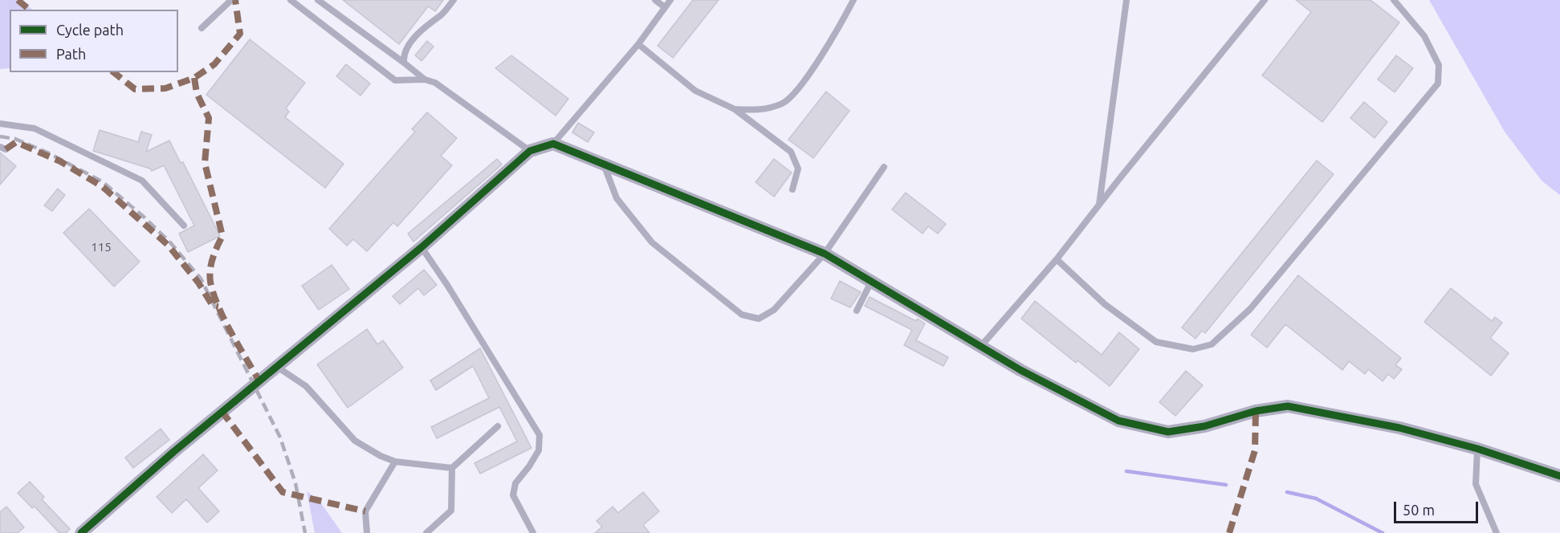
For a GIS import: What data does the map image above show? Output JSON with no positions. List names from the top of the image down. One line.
{"house_numbers":["115"],"legend":["Cycle path","Path"],"scale_bar":"50 m"}
